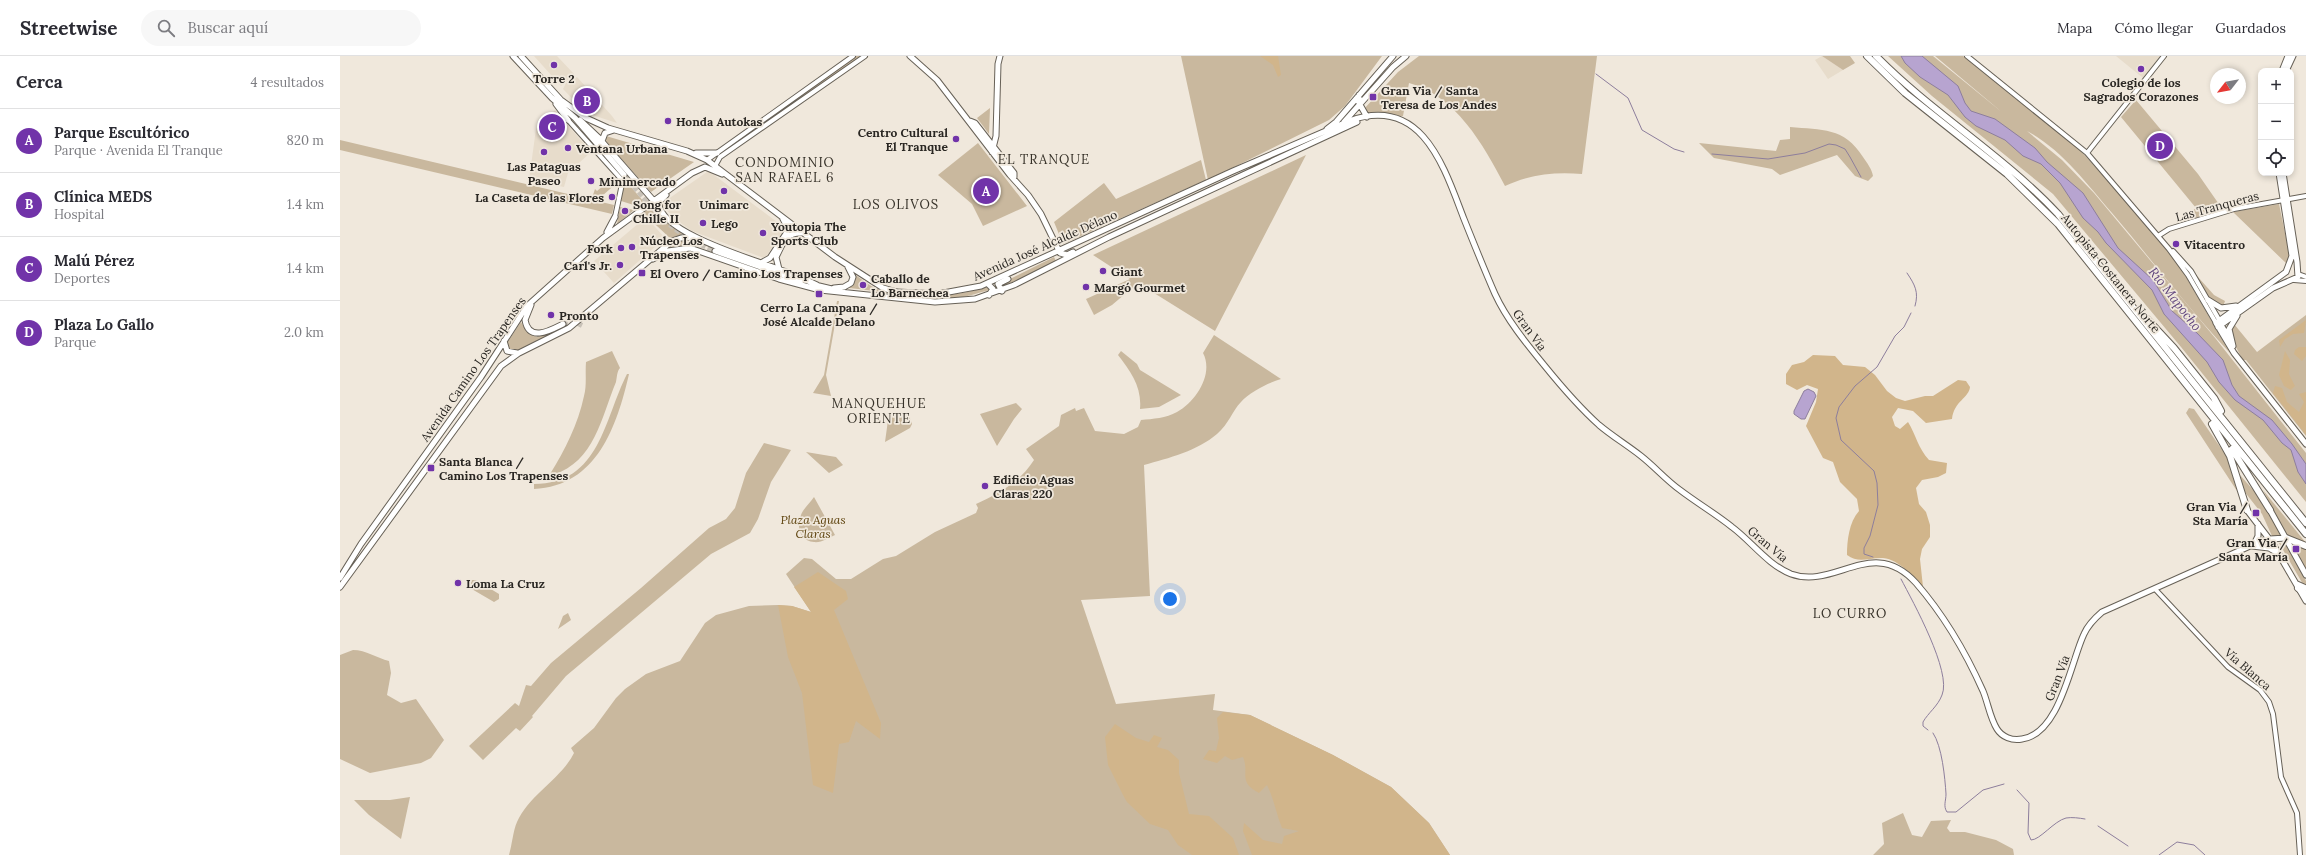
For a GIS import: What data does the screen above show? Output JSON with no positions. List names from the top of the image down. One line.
{"streets":{"highway":["Autopista Costanera Norte"],"main road":["Avenida José Alcalde Délano","Gran Vía","Avenida Camino Los Trapenses"],"street":["Las Tranqueras","Vía Blanca"]},"crossings":[["Avenida José Alcalde Délano","Gran Vía"],["Avenida José Alcalde Délano","Avenida Camino Los Trapenses"],["Gran Vía","Vía Blanca"]],"districts":["EL TRANQUE","CONDOMINIO SAN RAFAEL 6","LOS OLIVOS","MANQUEHUE ORIENTE","LO CURRO"],"water":["Río Mapocho"],"parks":["Plaza Aguas Claras"],"places":{"other":["Torre 2","Colegio de los Sagrados Corazones","Honda Autokas","Centro Cultural El Tranque","Ventana Urbana","Las Pataguas Paseo","Minimercado","Unimarc","La Caseta de las Flores","Song for Chille II","Lego","Youtopia The Sports Club","Vitacentro","Núcleo Los Trapenses","Fork","Carl's Jr.","Giant","Caballo de Lo Barnechea","Margó Gourmet","Pronto","Edificio Aguas Claras 220","Loma La Cruz"],"transit":["Gran Via / Santa Teresa de Los Andes","El Overo / Camino Los Trapenses","Cerro La Campana / José Alcalde Delano","Santa Blanca / Camino Los Trapenses","Gran Via / Sta María","Gran Via / Santa María"]},"north":"bottom left","page":{"header":"Streetwise","search":"Buscar aquí","nav":["Mapa","Cómo llegar","Guardados"],"heading":["Cerca","4 resultados"],"map_buttons":["+","−"],"pins":["B","C","D","A"],"list":[{"mark":"A","name":"Parque Escultórico","note":"Parque · Avenida El Tranque","value":"820 m"},{"mark":"B","name":"Clínica MEDS","note":"Hospital","value":"1.4 km"},{"mark":"C","name":"Malú Pérez","note":"Deportes","value":"1.4 km"},{"mark":"D","name":"Plaza Lo Gallo","note":"Parque","value":"2.0 km"}]}}
